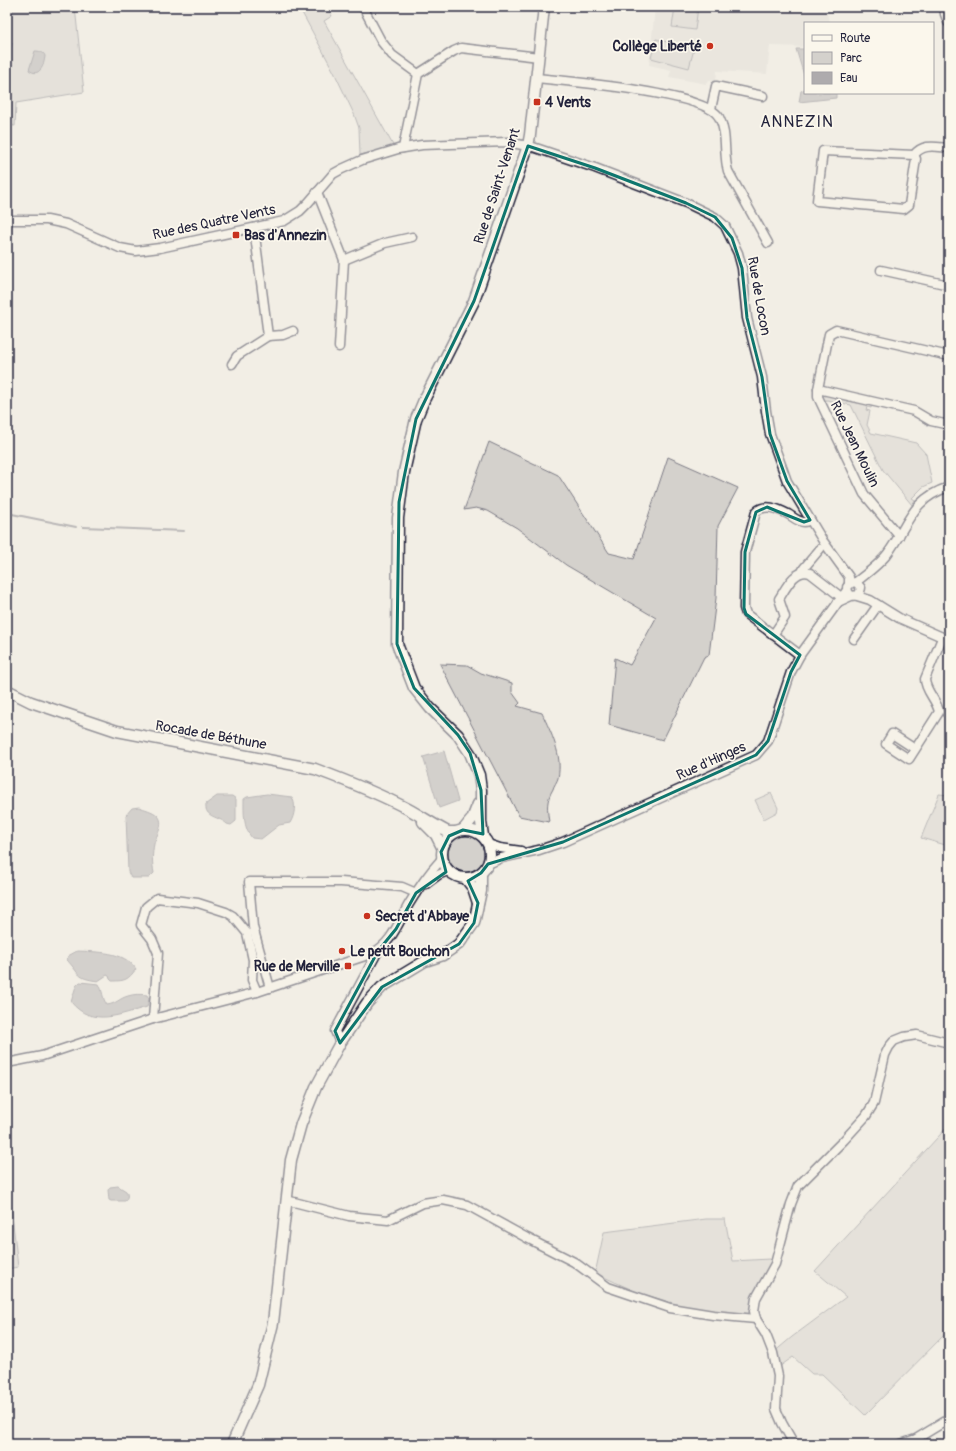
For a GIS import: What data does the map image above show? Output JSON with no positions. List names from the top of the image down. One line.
{"streets":{"main road":["Rue de Saint-Venant","Rocade de Béthune"],"street":["Rue des Quatre Vents","Rue de Locon","Rue Jean Moulin","Rue d'Hinges"]},"crossings":[["Rue de Saint-Venant","Rue des Quatre Vents"],["Rue de Saint-Venant","Rue de Locon"],["Rue des Quatre Vents","Rue de Locon"],["Rue de Locon","Rue d'Hinges"],["Rocade de Béthune","Rue d'Hinges"]],"districts":["ANNEZIN"],"places":{"other":["Collège Liberté","Secret d'Abbaye","Le petit Bouchon"],"transit":["4 Vents","Bas d'Annezin","Rue de Merville"]},"legend":["Route","Parc","Eau"]}
